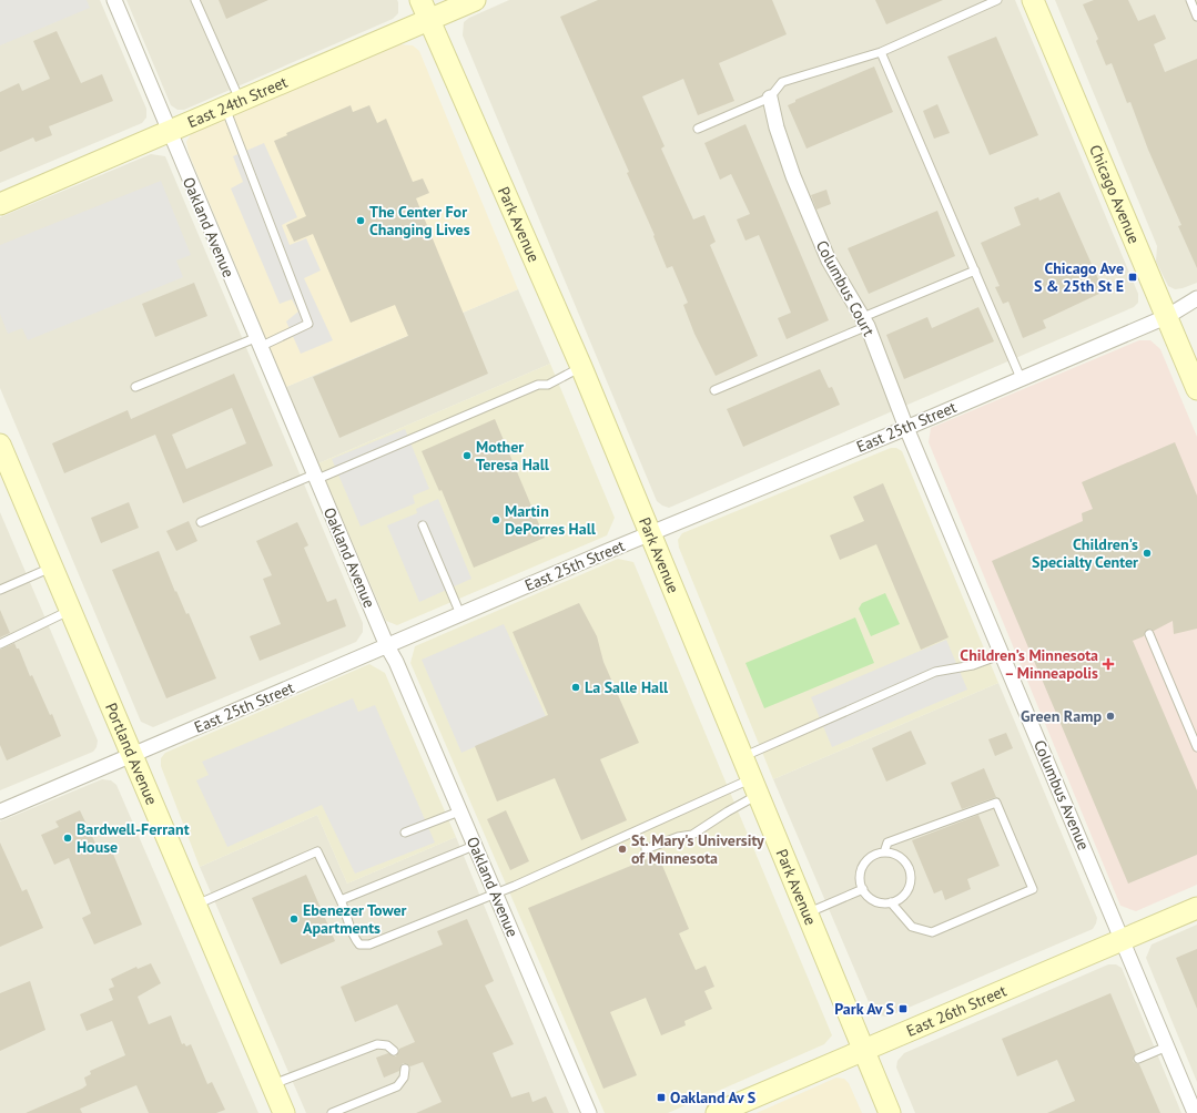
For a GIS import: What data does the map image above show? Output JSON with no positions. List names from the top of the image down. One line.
{"streets":{"street":["East 24th Street","Chicago Avenue","Park Avenue","Oakland Avenue","Columbus Court","East 25th Street","Portland Avenue","Columbus Avenue","East 26th Street"]},"crossings":[["East 24th Street","Park Avenue"],["East 24th Street","Oakland Avenue"],["Chicago Avenue","East 25th Street"],["Park Avenue","East 25th Street"],["Park Avenue","East 26th Street"],["Oakland Avenue","East 25th Street"],["Columbus Court","East 25th Street"],["Columbus Court","Columbus Avenue"],["East 25th Street","Portland Avenue"],["East 25th Street","Columbus Avenue"],["Columbus Avenue","East 26th Street"]],"places":{"other":["The Center For Changing Lives","Mother Teresa Hall","Martin DePorres Hall","Children's Specialty Center","La Salle Hall","Green Ramp","Bardwell-Ferrant House","St. Mary's University of Minnesota","Ebenezer Tower Apartments"],"transit":["Chicago Ave S & 25th St E","Park Av S","Oakland Av S"],"health":["Children’s Minnesota – Minneapolis"]}}
